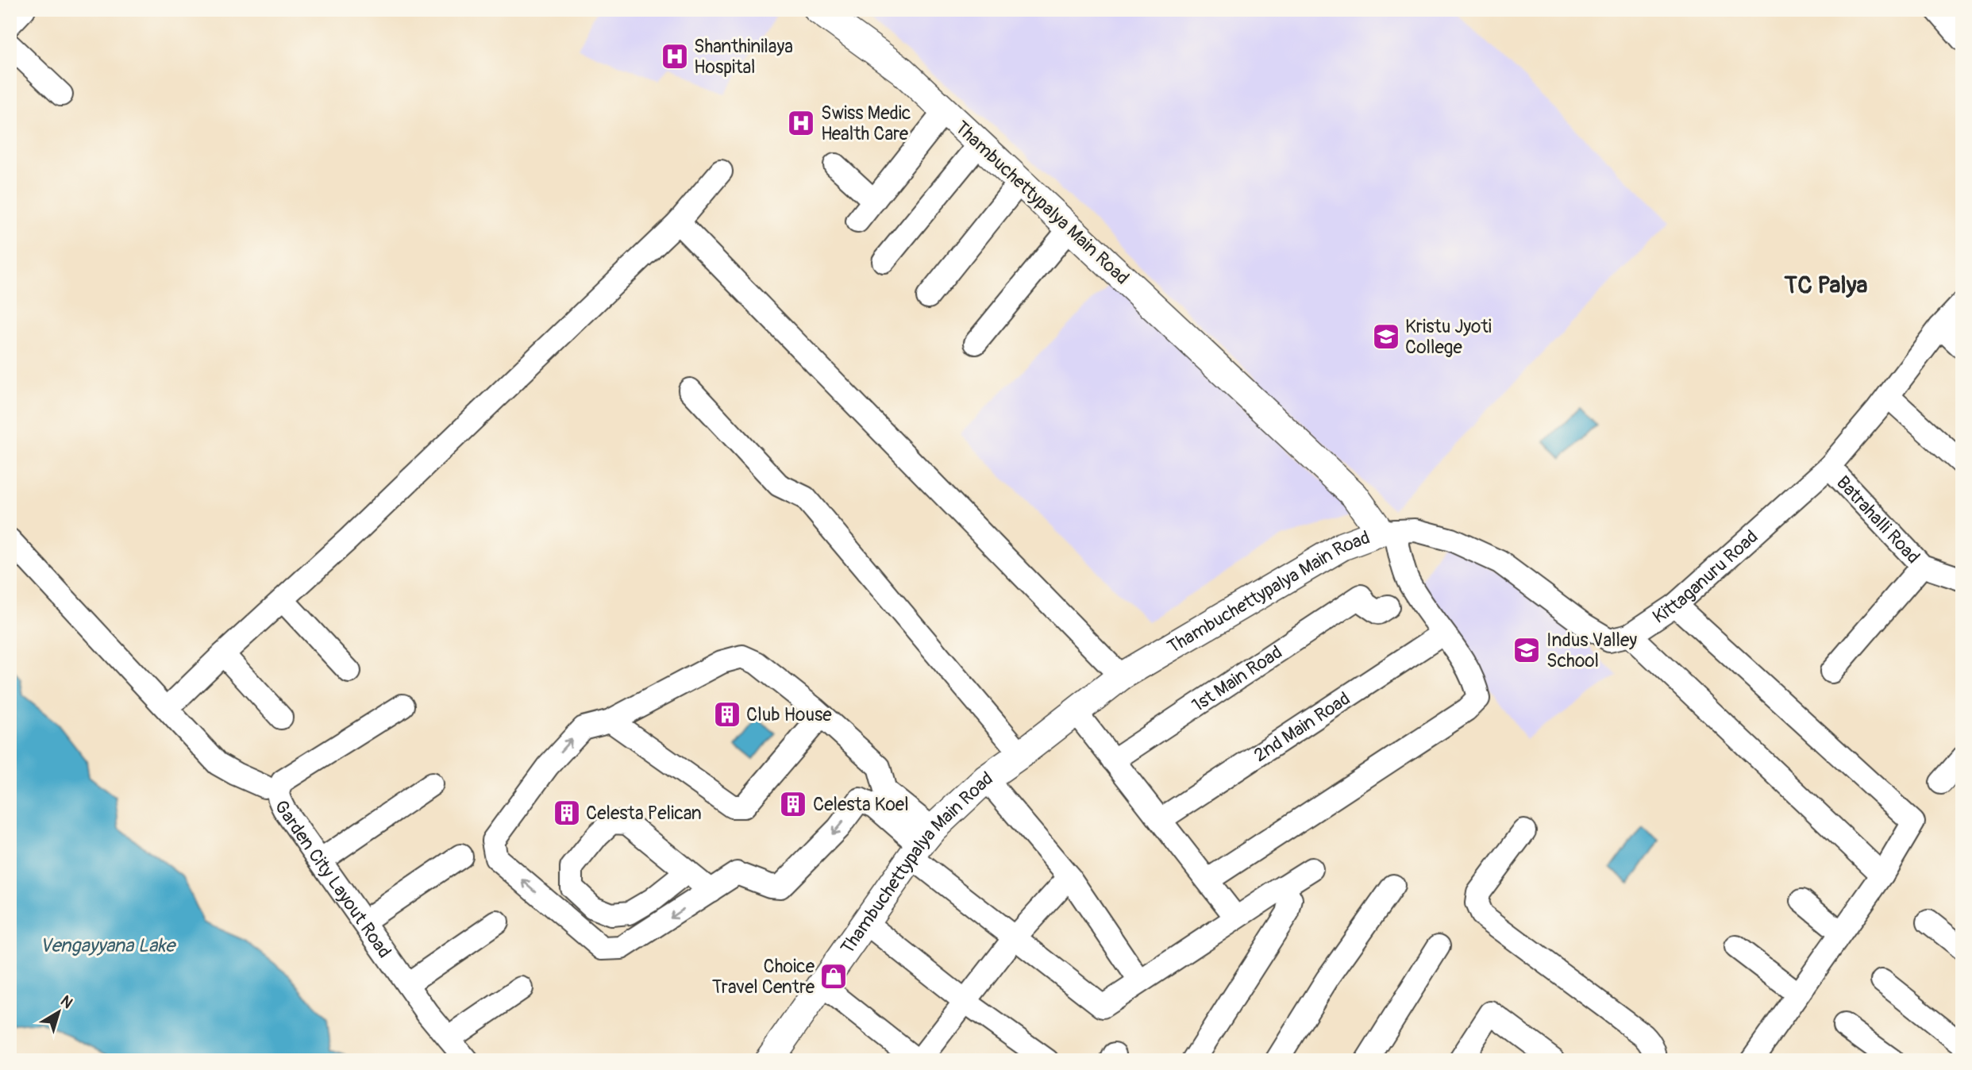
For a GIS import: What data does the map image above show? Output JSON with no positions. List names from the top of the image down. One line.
{"streets":{"main road":["Thambuchettypalya Main Road"],"street":["Batrahalli Road","Kittaganuru Road","1st Main Road","2nd Main Road","Garden City Layout Road"]},"crossings":[["Batrahalli Road","Kittaganuru Road"]],"districts":["TC Palya"],"water":["Vengayyana Lake"],"places":{"hospital":["Shanthinilaya Hospital","Swiss Medic Health Care"],"school or university":["Kristu Jyoti College","Indus Valley School"],"building":["Club House","Celesta Koel","Celesta Pelican"],"shop":["Choice Travel Centre"]},"north":"top right"}
